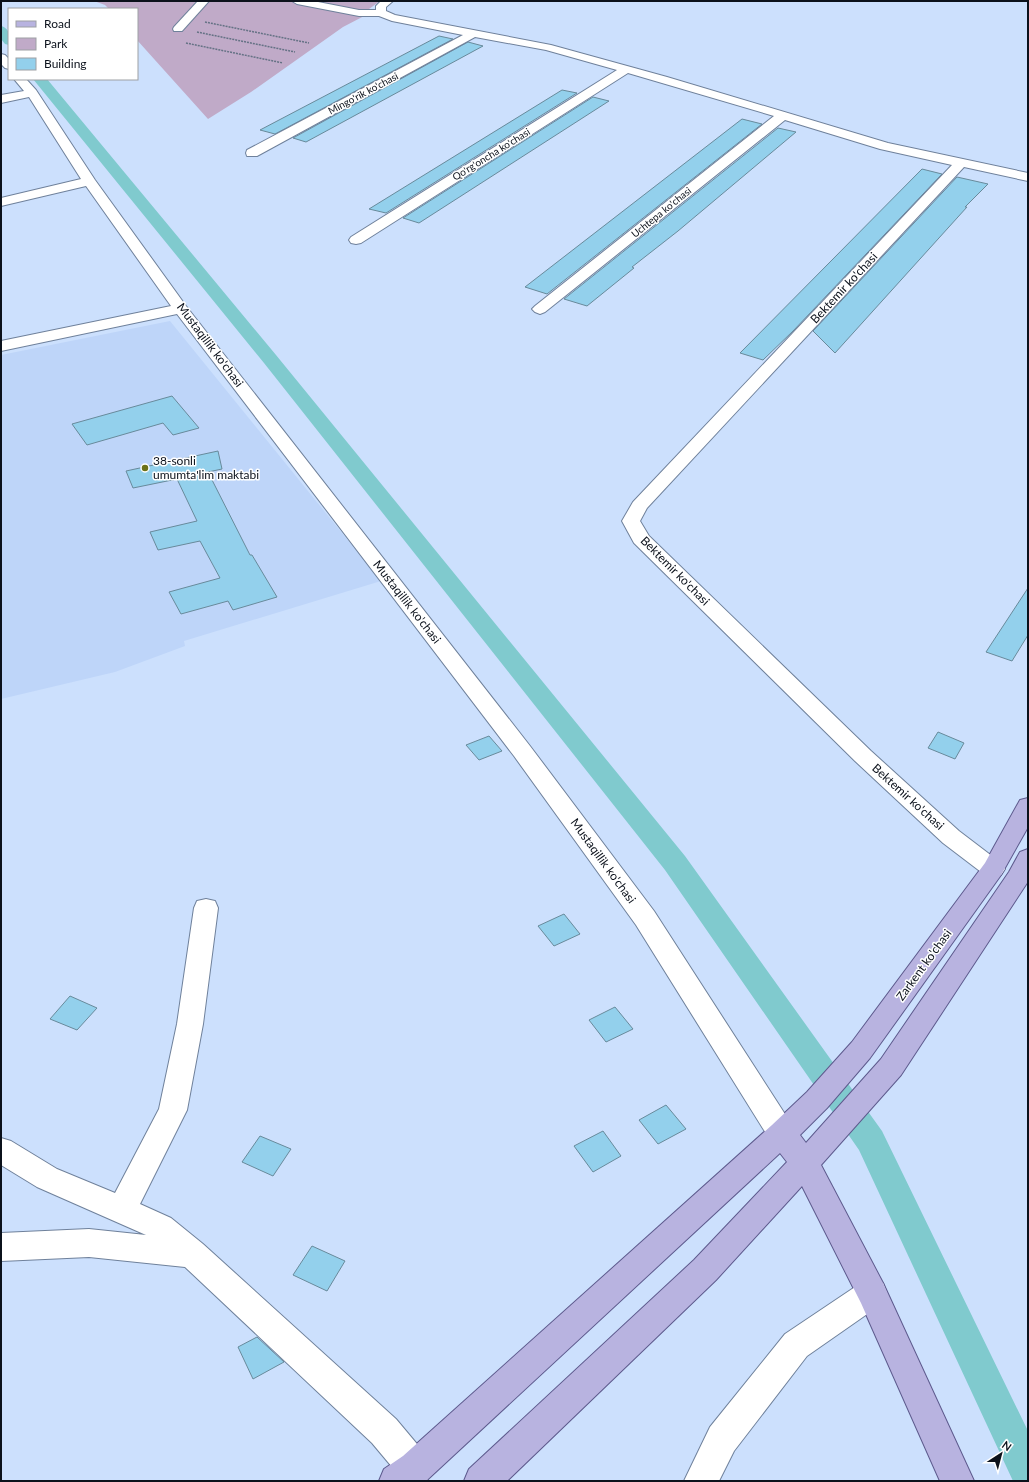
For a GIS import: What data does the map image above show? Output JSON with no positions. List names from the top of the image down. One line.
{"streets":{"main road":["Zarkent ko'chasi"],"street":["Mingo'rik ko'chasi","Qo'rg'oncha ko'chasi","Uchtepa ko'chasi","Bektemir ko'chasi","Mustaqillik ko'chasi"]},"crossings":[["Bektemir ko'chasi","Zarkent ko'chasi"],["Mustaqillik ko'chasi","Zarkent ko'chasi"]],"places":["38-sonli umumta'lim maktabi"],"legend":["Road","Park","Building"],"north":"top right"}
